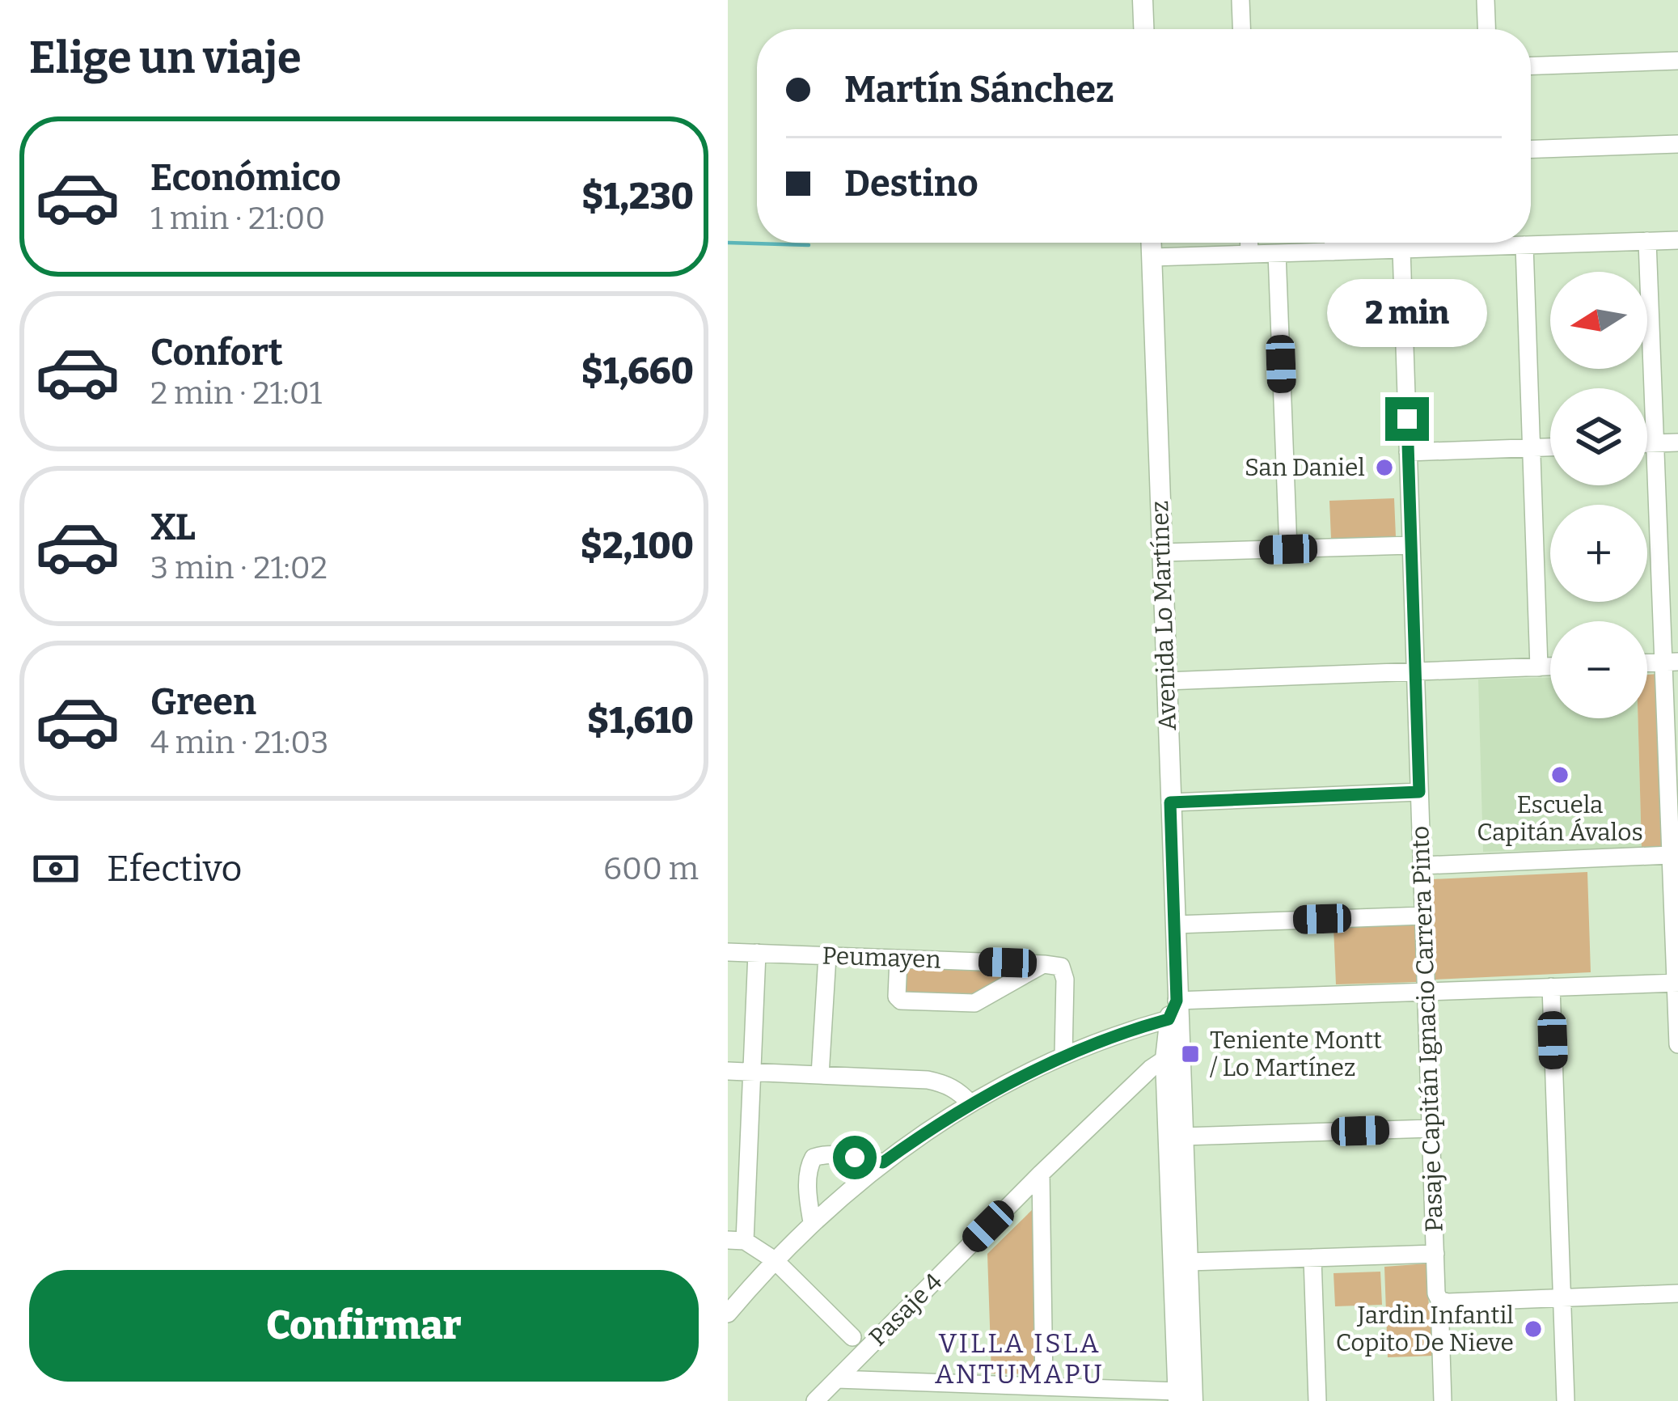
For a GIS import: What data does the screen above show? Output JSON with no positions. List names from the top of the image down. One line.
{"streets":{"main road":["Avenida Lo Martínez"],"street":["Peumayen","Pasaje Capitán Ignacio Carrera Pinto","Pasaje 4"]},"crossings":[["Avenida Lo Martínez","Pasaje 4"]],"districts":["VILLA ISLA ANTUMAPU"],"places":{"other":["San Daniel","Escuela Capitán Ávalos","Jardin Infantil Copito De Nieve"],"transit":["Teniente Montt / Lo Martínez"]},"north":"left","page":{"heading":"Elige un viaje","banner":["Martín Sánchez","Destino"],"list":[{"name":"Económico","note":"1 min · 21:00","value":"$1,230"},{"name":"Confort","note":"2 min · 21:01","value":"$1,660"},{"name":"XL","note":"3 min · 21:02","value":"$2,100"},{"name":"Green","note":"4 min · 21:03","value":"$1,610"}],"map_buttons":["+","−"],"bubble":"2 min","pay":["Efectivo","600 m"],"buttons":"Confirmar"}}
